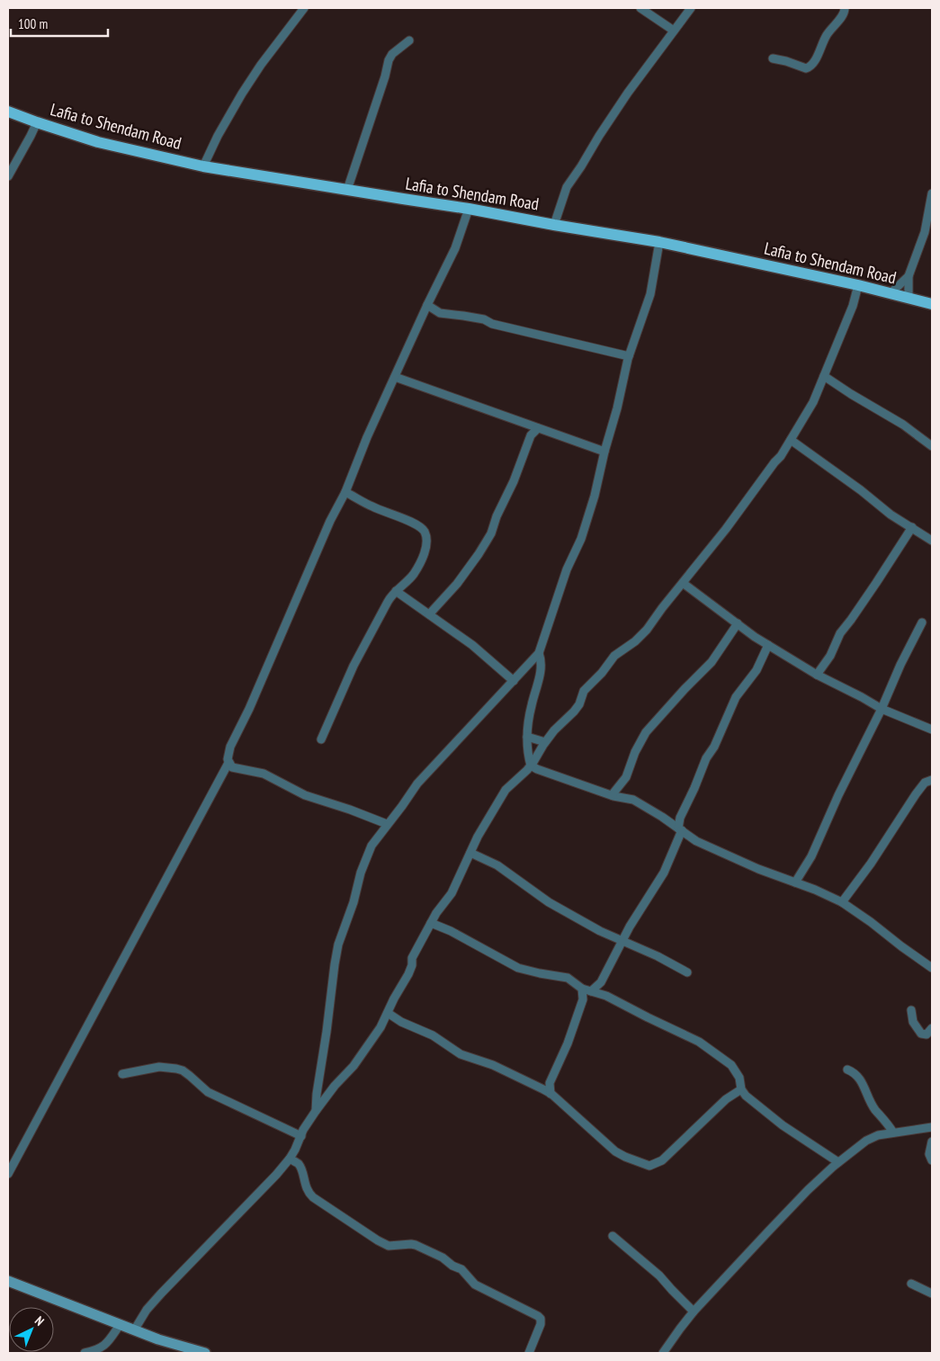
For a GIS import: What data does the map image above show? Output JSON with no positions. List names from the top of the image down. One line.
{"streets":{"main road":["Lafia to Shendam Road"]},"scale_bar":"100 m","north":"top right"}
